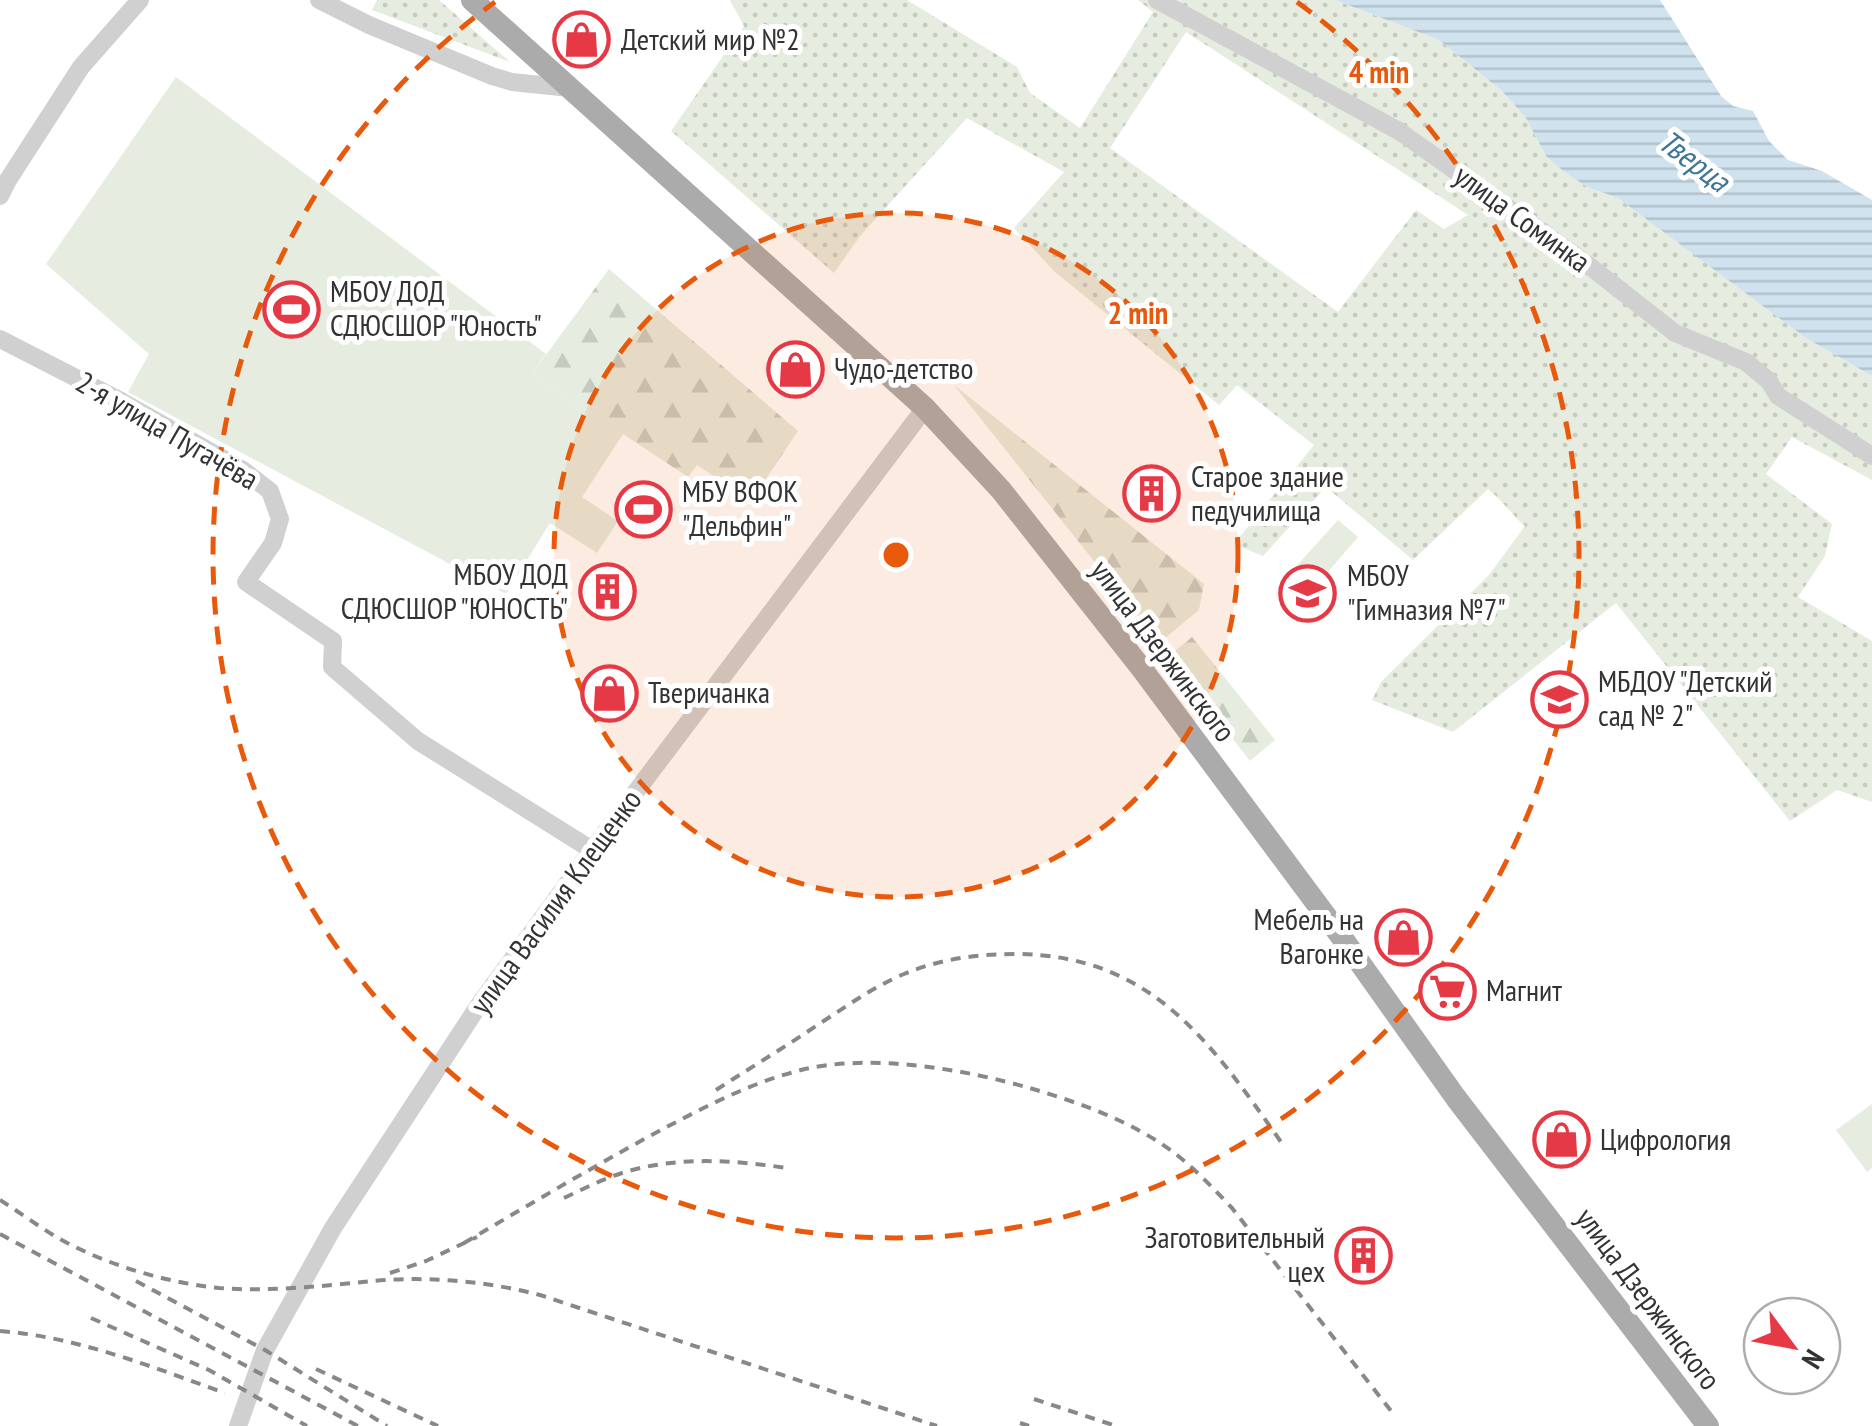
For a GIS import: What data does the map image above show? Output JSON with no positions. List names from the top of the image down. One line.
{"streets":{"main road":["улица Дзержинского"],"street":["улица Соминка","2-я улица Пугачёва","улица Василия Клещенко"]},"crossings":[["2-я улица Пугачёва","улица Василия Клещенко"],["улица Дзержинского","улица Василия Клещенко"]],"water":["Тверца"],"places":{"shop":["Детский мир №2","Чудо-детство","Тверичанка","Мебель на Вагонке","Цифрология"],"sports":["МБОУ ДОД СДЮСШОР \"Юность\"","МБУ ВФОК \"Дельфин\""],"building":["Старое здание педучилища","МБОУ ДОД СДЮСШОР \"ЮНОСТЬ\"","Заготовительный цех"],"school or university":["МБОУ \"Гимназия №7\"","МБДОУ \"Детский сад № 2\""],"supermarket":["Магнит"]},"north":"bottom right","rings":["4 min","2 min"]}
